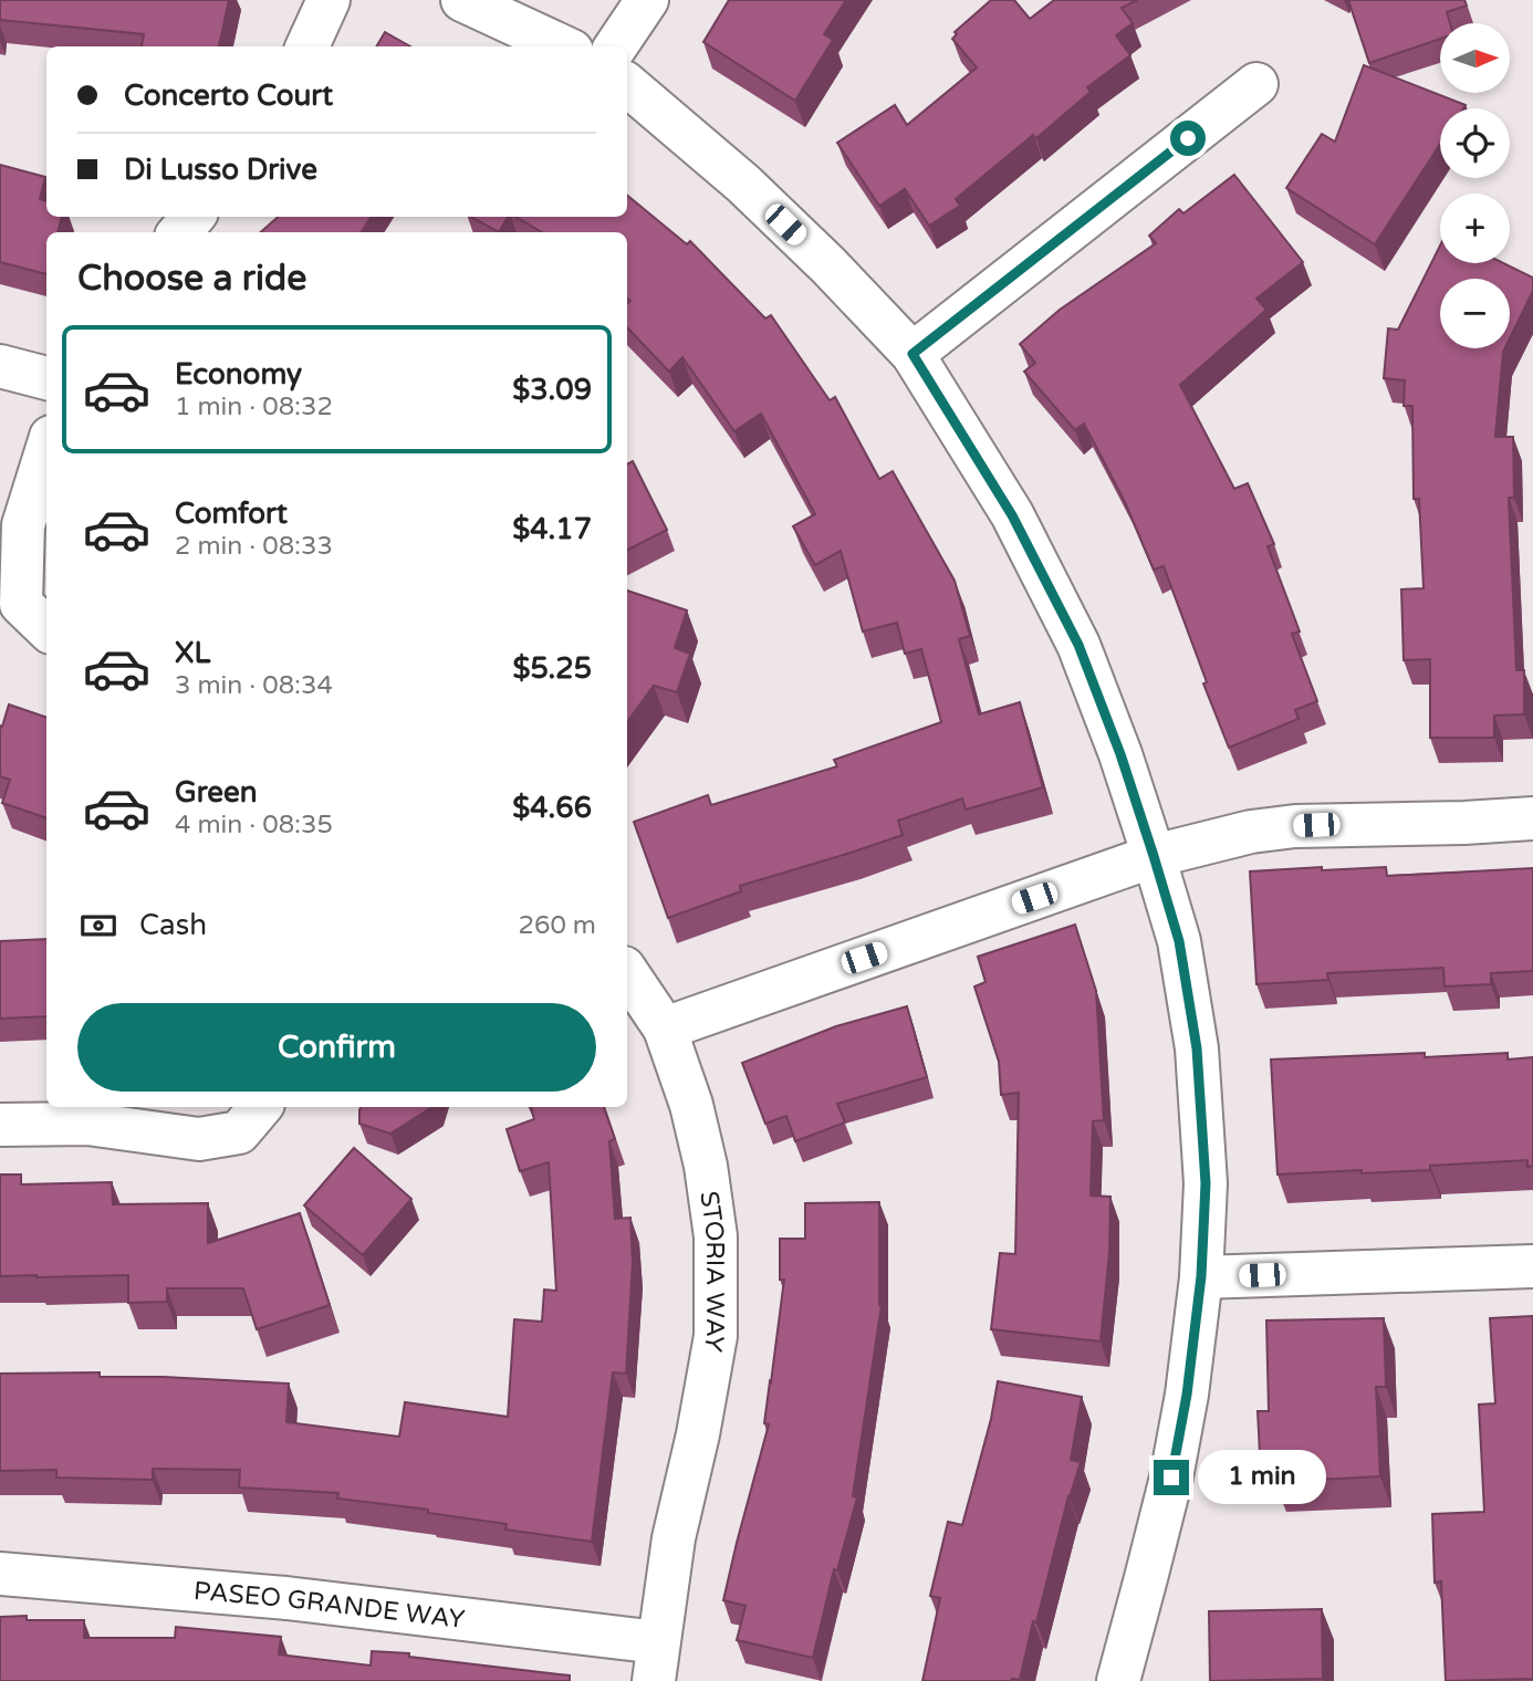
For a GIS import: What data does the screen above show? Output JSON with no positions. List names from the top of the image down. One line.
{"streets":{"street":["STORIA WAY","PASEO GRANDE WAY"]},"crossings":[["STORIA WAY","PASEO GRANDE WAY"]],"north":"right","page":{"map_buttons":["+","−"],"banner":["Concerto Court","Di Lusso Drive"],"heading":"Choose a ride","list":[{"name":"Economy","note":"1 min · 08:32","value":"$3.09"},{"name":"Comfort","note":"2 min · 08:33","value":"$4.17"},{"name":"XL","note":"3 min · 08:34","value":"$5.25"},{"name":"Green","note":"4 min · 08:35","value":"$4.66"}],"pay":["Cash","260 m"],"buttons":"Confirm","bubble":"1 min"}}
